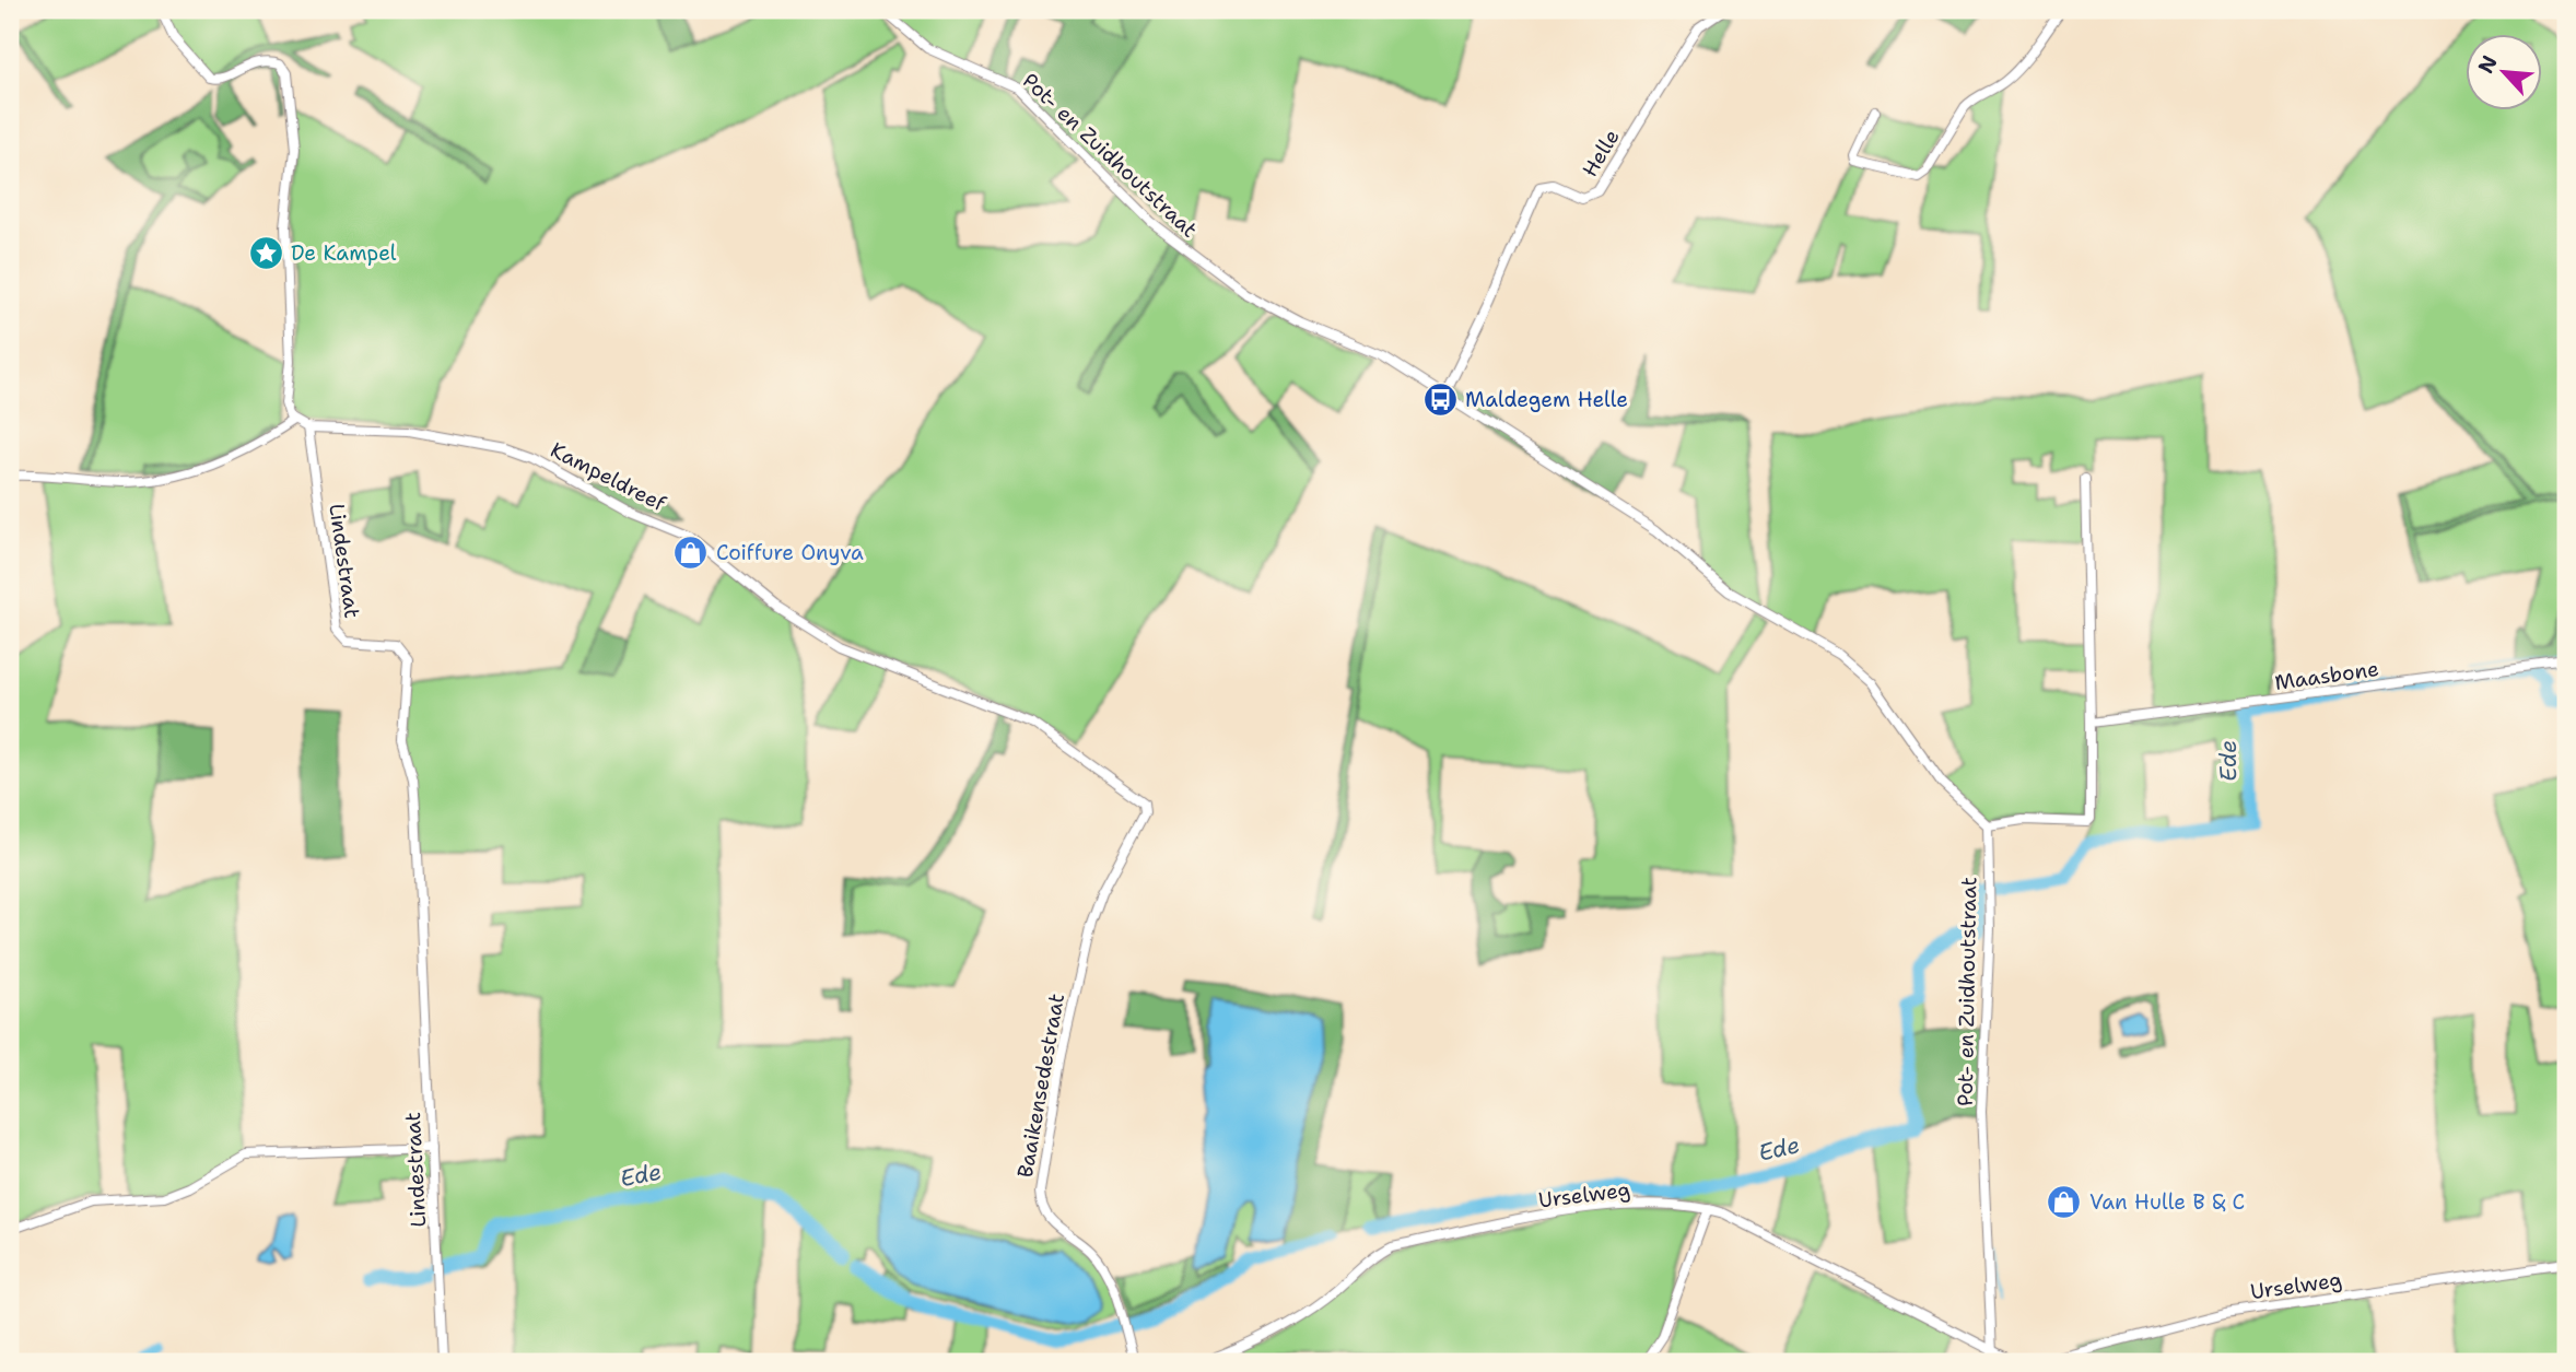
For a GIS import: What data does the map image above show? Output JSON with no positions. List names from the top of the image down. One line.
{"streets":{"street":["Helle","Pot- en Zuidhoutstraat","Kampeldreef","Lindestraat","Maasbone","Baaikensedestraat","Urselweg"]},"crossings":[["Helle","Pot- en Zuidhoutstraat"],["Pot- en Zuidhoutstraat","Urselweg"],["Kampeldreef","Lindestraat"],["Kampeldreef","Baaikensedestraat"]],"water":["Ede"],"places":{"place":["De Kampel"],"bus stop":["Maldegem Helle"],"shop":["Coiffure Onyva","Van Hulle B & C"]},"north":"top left"}
